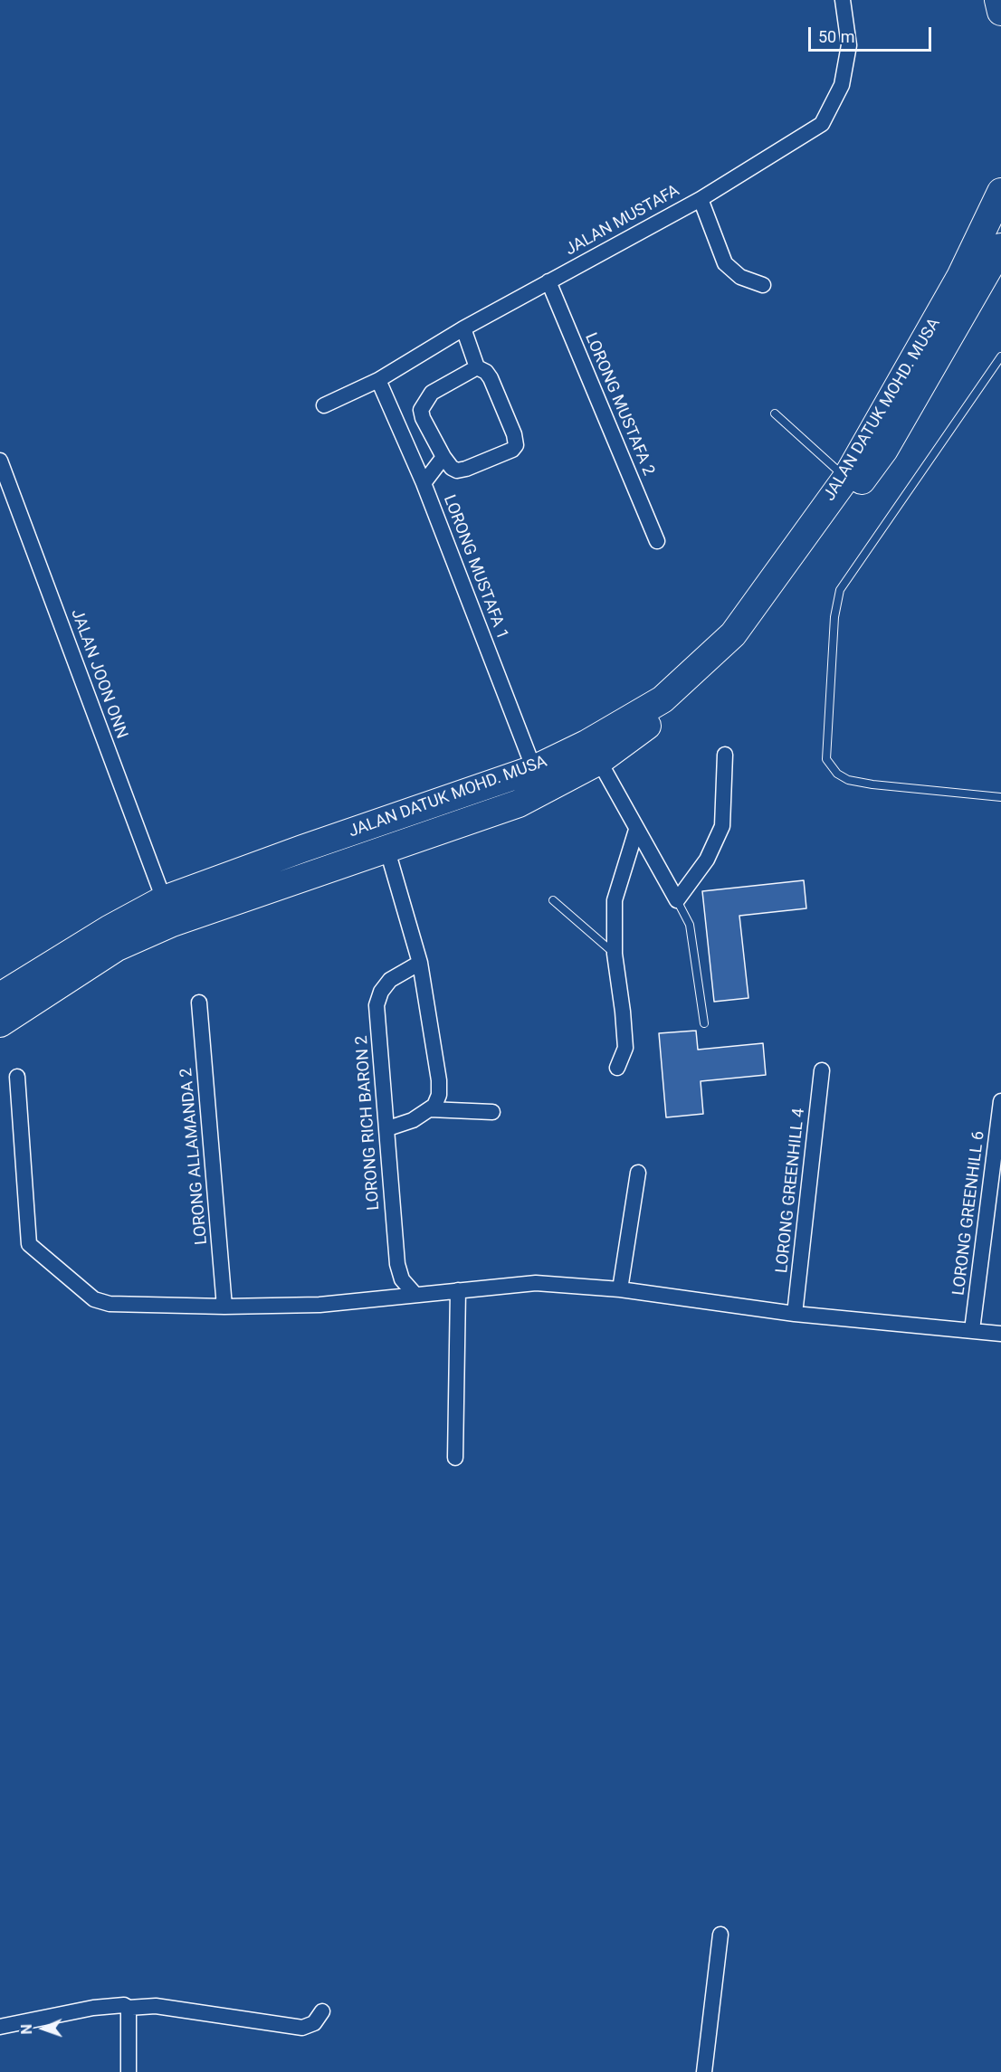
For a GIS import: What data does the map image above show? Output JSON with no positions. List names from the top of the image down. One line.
{"streets":{"highway":["JALAN DATUK MOHD. MUSA"],"street":["JALAN MUSTAFA","LORONG MUSTAFA 2","LORONG MUSTAFA 1","JALAN JOON ONN","LORONG RICH BARON 2","LORONG ALLAMANDA 2","LORONG GREENHILL 4","LORONG GREENHILL 6"]},"crossings":[["JALAN MUSTAFA","LORONG MUSTAFA 2"],["JALAN MUSTAFA","LORONG MUSTAFA 1"],["JALAN DATUK MOHD. MUSA","LORONG MUSTAFA 1"],["JALAN DATUK MOHD. MUSA","JALAN JOON ONN"]],"scale_bar":"50 m","north":"left"}
